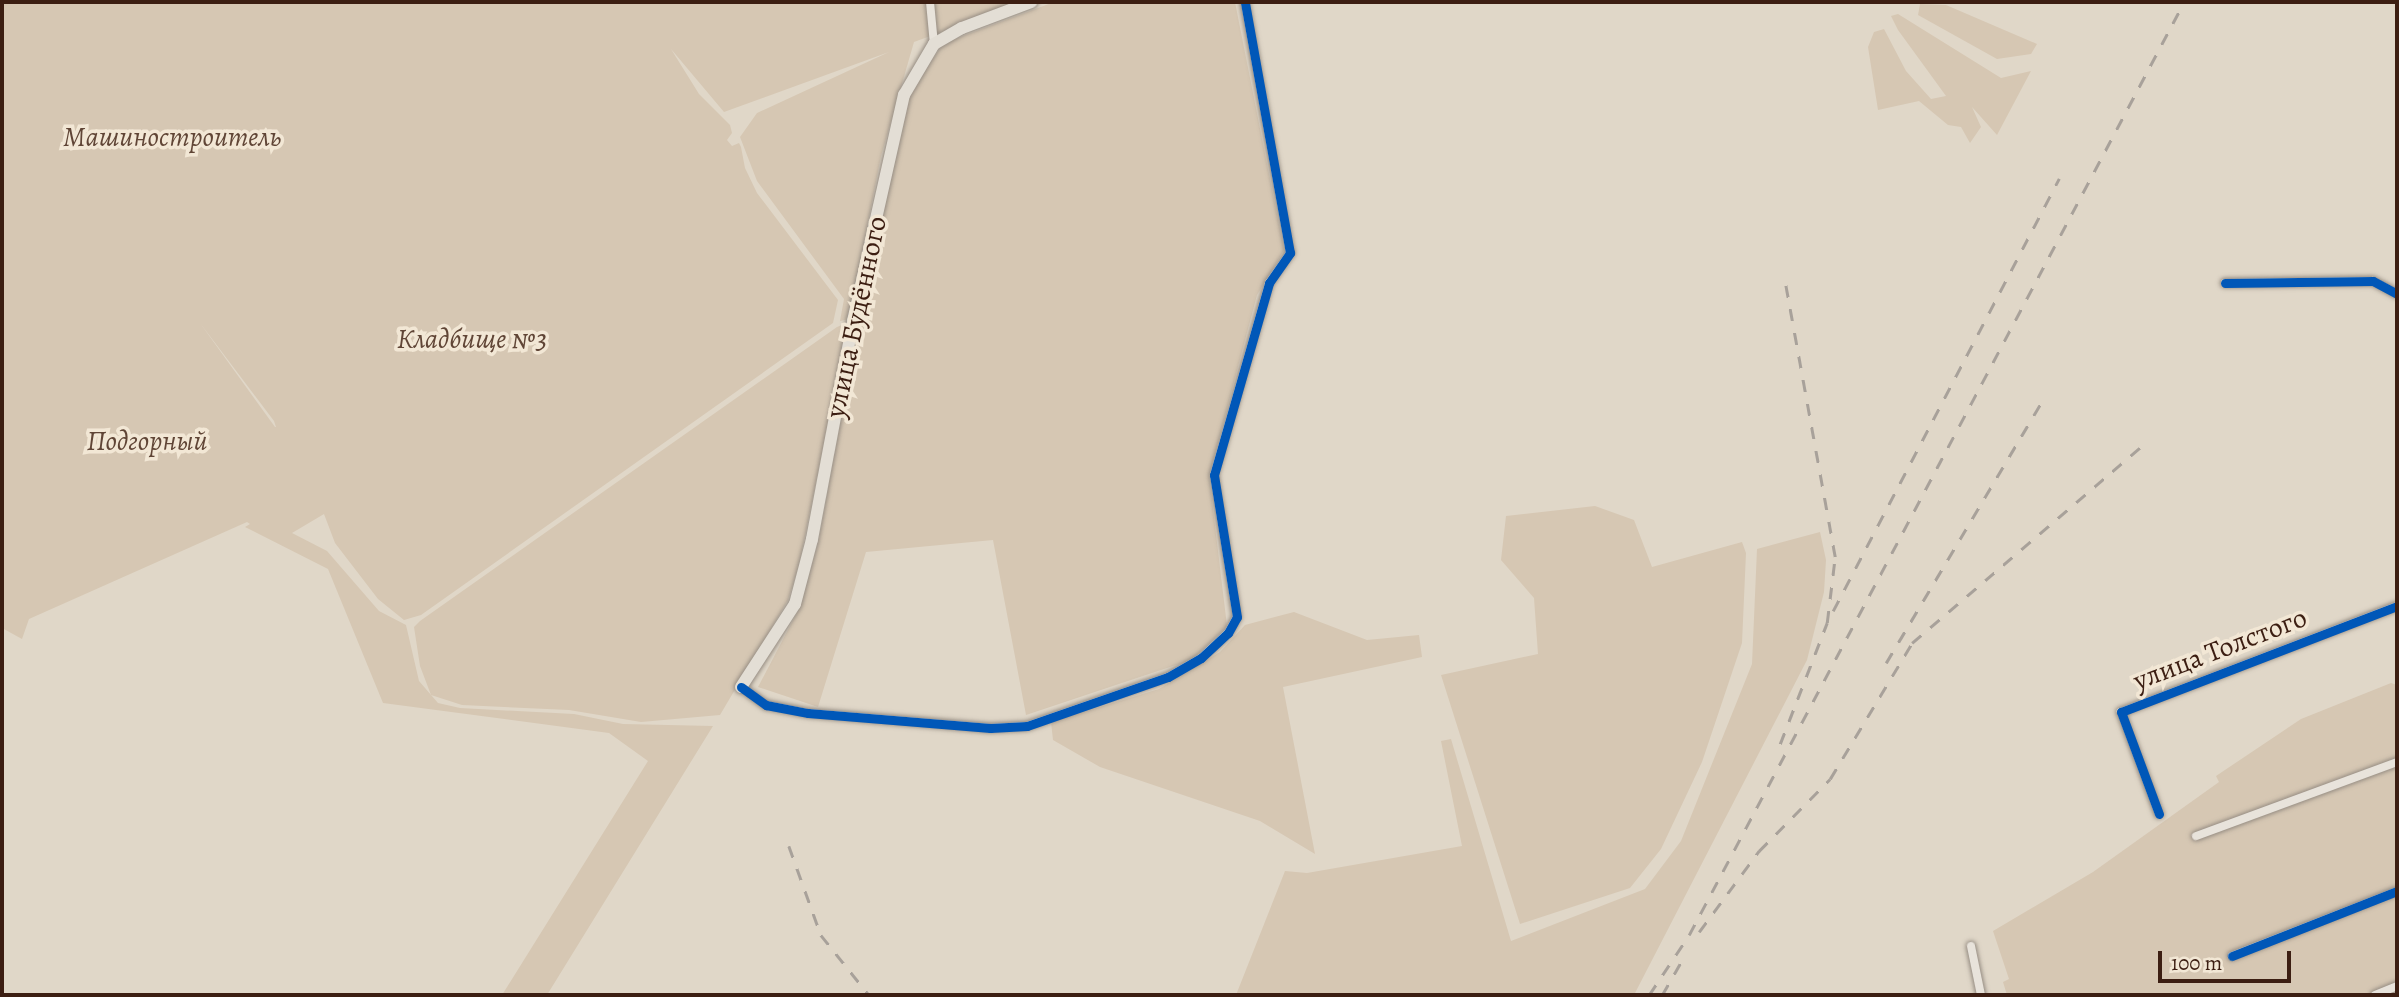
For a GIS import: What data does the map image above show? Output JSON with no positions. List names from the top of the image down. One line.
{"streets":{"main road":["улица Будённого"],"street":["улица Толстого"]},"parks":["Машиностроитель","Кладбище №3","Подгорный"],"scale_bar":"100 m"}
